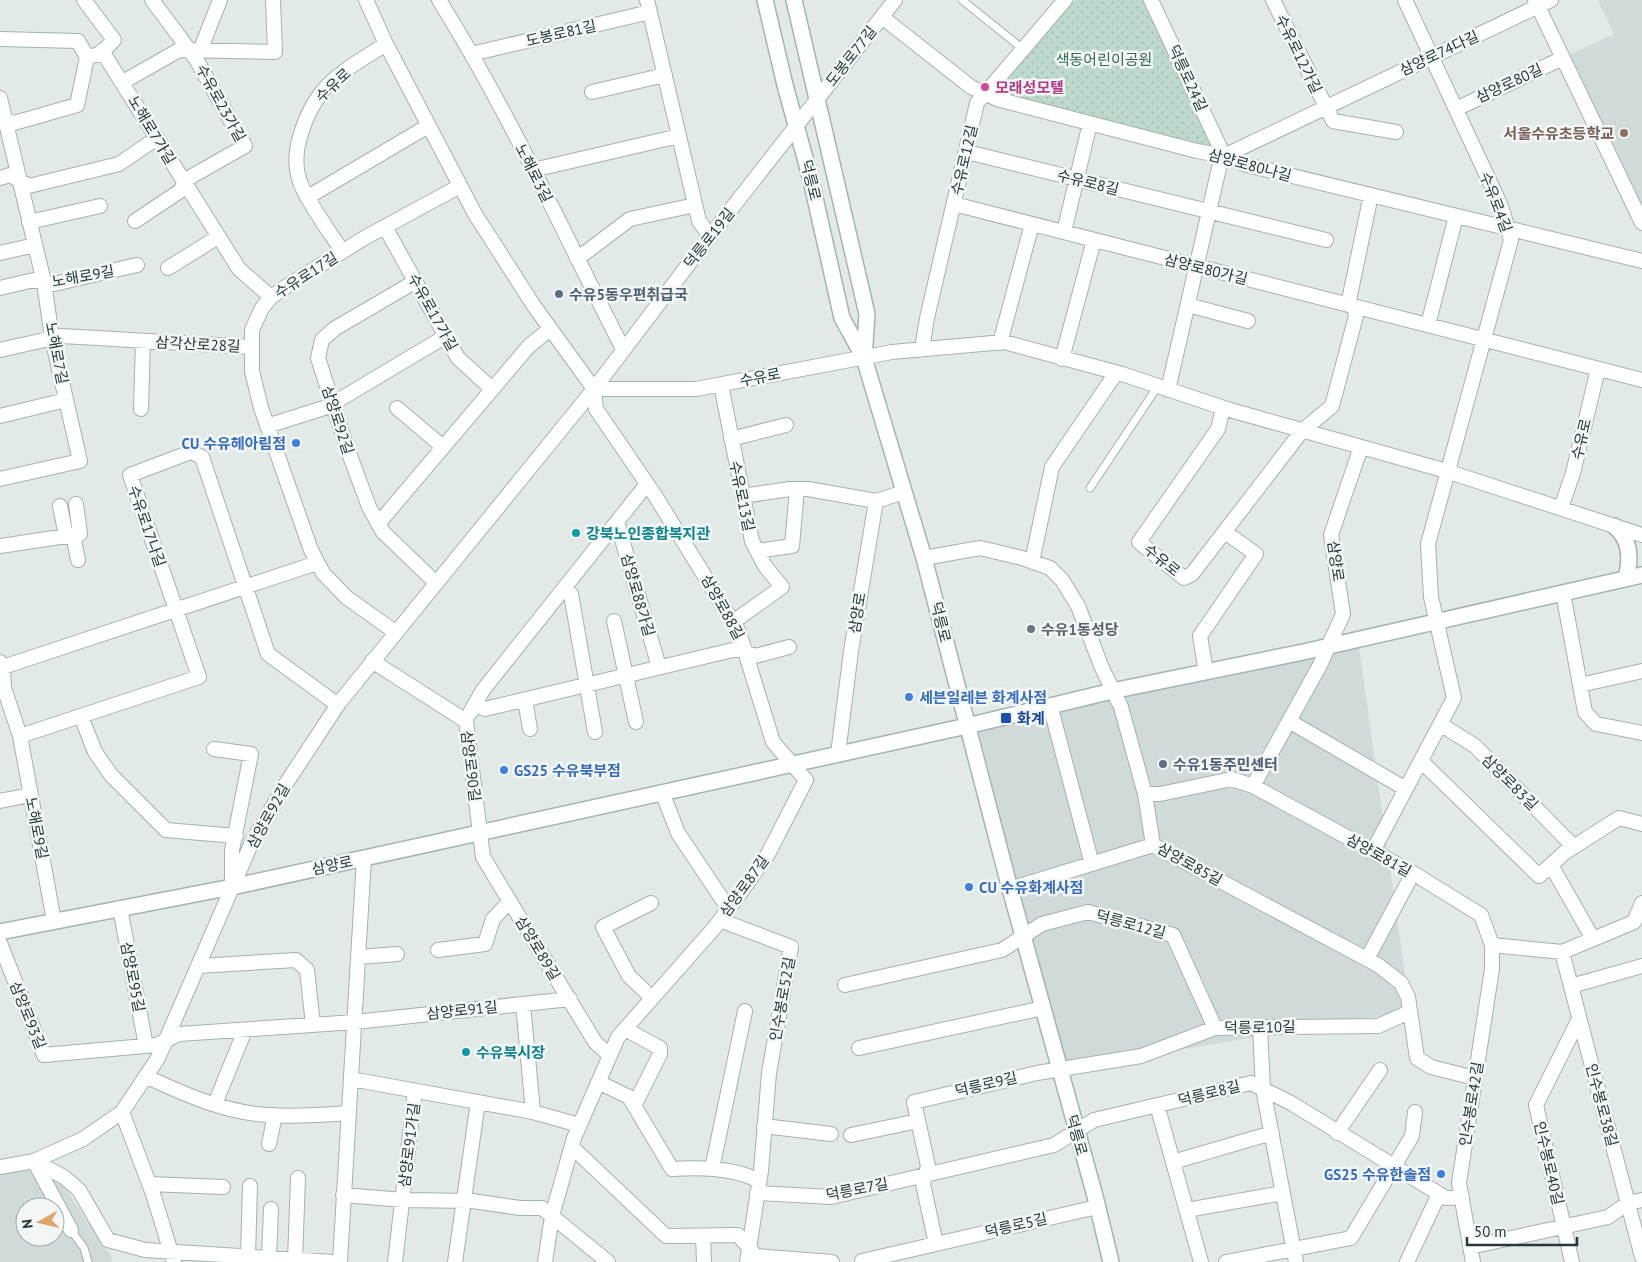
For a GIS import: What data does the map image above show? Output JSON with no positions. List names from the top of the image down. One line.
{"streets":{"main road":["덕릉로","삼양로"],"street":["도봉로81길","삼양로74다길","수유로12가길","도봉로77길","덕릉로24길","삼양로80길","수유로","수유로23가길","노해로7가길","수유로12길","삼양로80나길","노해로3길","수유로8길","수유로4길","덕릉로19길","삼양로80가길","수유로17길","노해로9길","수유로17가길","삼각산로28길","노해로7길","삼양로92길","수유로13길","수유로17나길","삼양로88가길","삼양로88길","삼양로90길","삼양로83길","삼양로81길","삼양로85길","삼양로87길","덕릉로12길","삼양로89길","삼양로95길","인수봉로52길","삼양로91길","삼양로93길","덕릉로10길","덕릉로9길","덕릉로8길","인수봉로42길","인수봉로38길","삼양로91가길","인수봉로40길","덕릉로7길","덕릉로5길"]},"crossings":[["도봉로81길","노해로3길"],["도봉로81길","덕릉로19길"],["삼양로74다길","수유로12가길"],["삼양로74다길","덕릉로24길"],["삼양로74다길","삼양로80나길"],["삼양로74다길","수유로4길"],["도봉로77길","삼양로80나길"],["도봉로77길","덕릉로"],["도봉로77길","덕릉로19길"],["덕릉로24길","삼양로80나길"],["삼양로80길","수유로4길"],["수유로","수유로12길"],["수유로","덕릉로"],["수유로","수유로4길"],["수유로","덕릉로19길"],["수유로","삼양로80가길"],["수유로","수유로17길"],["수유로","삼양로92길"],["수유로","수유로13길"],["수유로","삼양로"],["수유로","삼양로88길"],["수유로23가길","노해로7가길"],["노해로7가길","수유로17길"],["수유로12길","삼양로80나길"],["수유로12길","수유로8길"],["수유로12길","삼양로80가길"],["삼양로80나길","수유로4길"],["노해로3길","덕릉로19길"],["덕릉로","덕릉로19길"],["덕릉로","삼양로"],["덕릉로","덕릉로12길"],["덕릉로","덕릉로10길"],["덕릉로","덕릉로9길"],["덕릉로","덕릉로8길"],["덕릉로","덕릉로7길"],["덕릉로","덕릉로5길"],["수유로4길","삼양로80가길"],["덕릉로19길","삼양로92길"],["덕릉로19길","삼양로88길"],["수유로17길","수유로17가길"],["수유로17길","삼각산로28길"],["수유로17길","삼양로92길"],["노해로9길","노해로7길"],["노해로9길","삼양로"],["수유로17가길","삼양로92길"],["삼각산로28길","노해로7길"],["삼양로92길","수유로17나길"],["삼양로92길","삼양로"],["삼양로92길","삼양로88길"],["삼양로92길","삼양로90길"],["수유로13길","삼양로88길"],["삼양로","삼양로88길"],["삼양로","삼양로90길"],["삼양로","삼양로81길"],["삼양로","삼양로85길"],["삼양로","삼양로87길"],["삼양로","삼양로89길"],["삼양로","삼양로95길"],["삼양로88길","삼양로87길"],["삼양로90길","삼양로89길"],["삼양로81길","삼양로85길"],["삼양로81길","인수봉로42길"],["삼양로85길","인수봉로42길"],["삼양로87길","삼양로89길"],["삼양로87길","인수봉로52길"],["삼양로87길","삼양로91가길"],["덕릉로12길","덕릉로10길"],["삼양로89길","삼양로91길"],["삼양로95길","삼양로93길"],["인수봉로52길","덕릉로7길"],["삼양로91길","삼양로93길"],["덕릉로10길","덕릉로9길"],["덕릉로8길","인수봉로42길"],["덕릉로8길","덕릉로7길"],["인수봉로38길","인수봉로40길"]],"parks":["색동어린이공원"],"places":{"other":["모래성모텔","서울수유초등학교","수유5동우편취급국","CU 수유헤아림점","강북노인종합복지관","수유1동성당","세븐일레븐 화계사점","수유1동주민센터","GS25 수유북부점","CU 수유화계사점","수유북시장","GS25 수유한솔점"],"transit":["화계"]},"scale_bar":"50 m","north":"left"}
